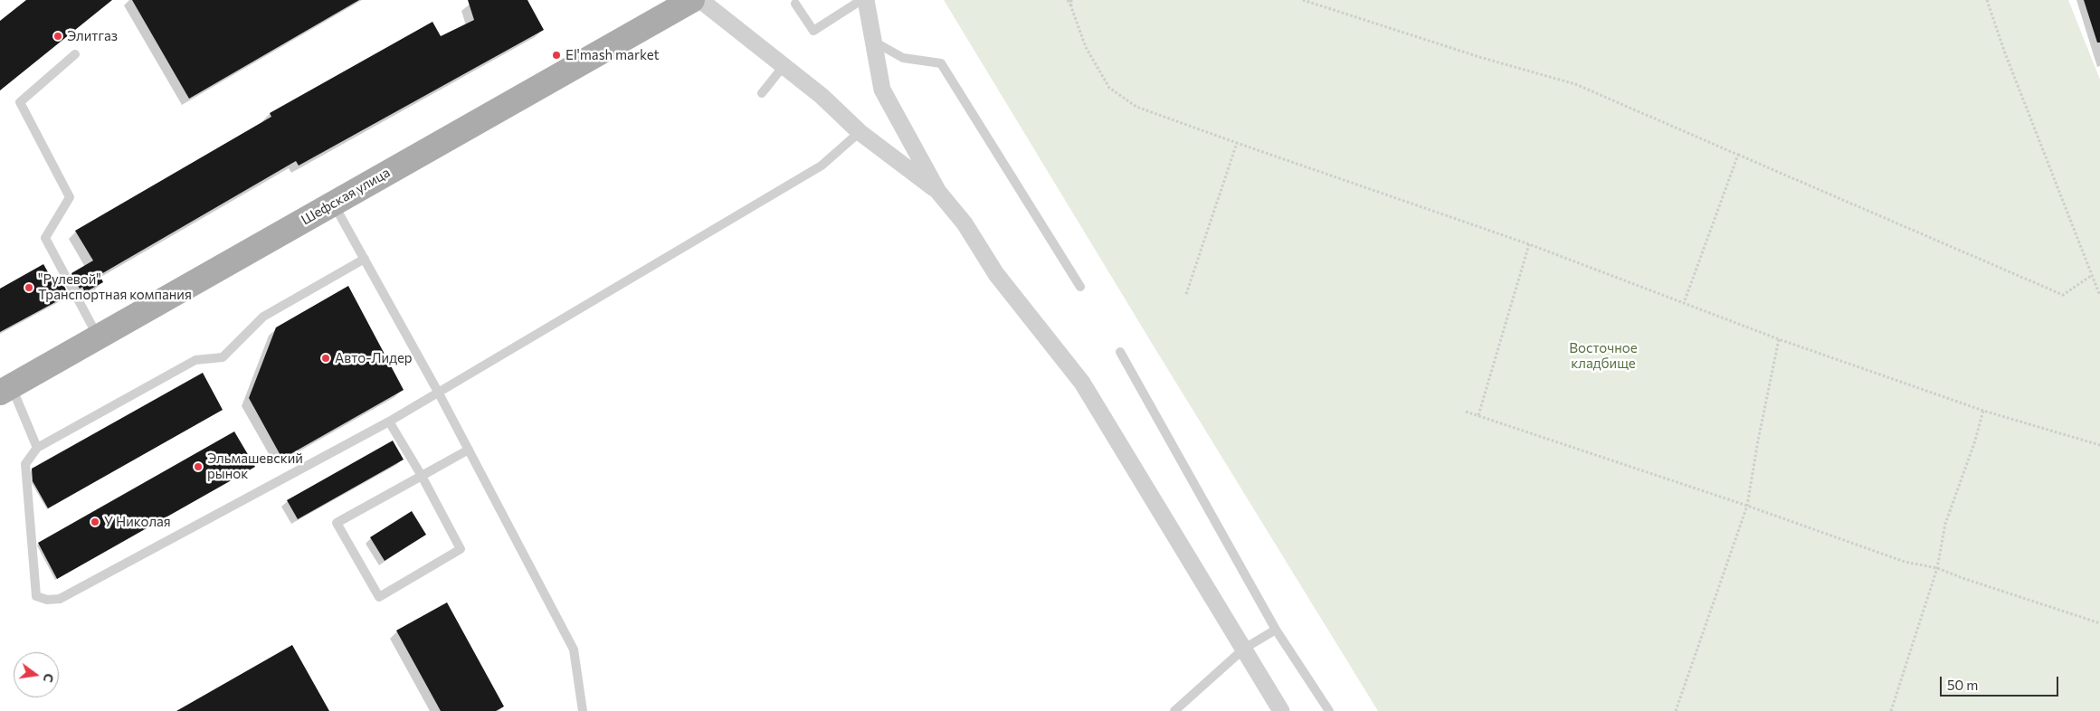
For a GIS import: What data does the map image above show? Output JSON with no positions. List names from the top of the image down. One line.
{"streets":{"main road":["Шефская улица"]},"parks":["Восточное кладбище"],"places":["Элитгаз","El'mash market","\"Рулевой\" Транспортная компания","Авто-Лидер","Эльмашевский рынок","У Николая"],"scale_bar":"50 m","north":"right"}
